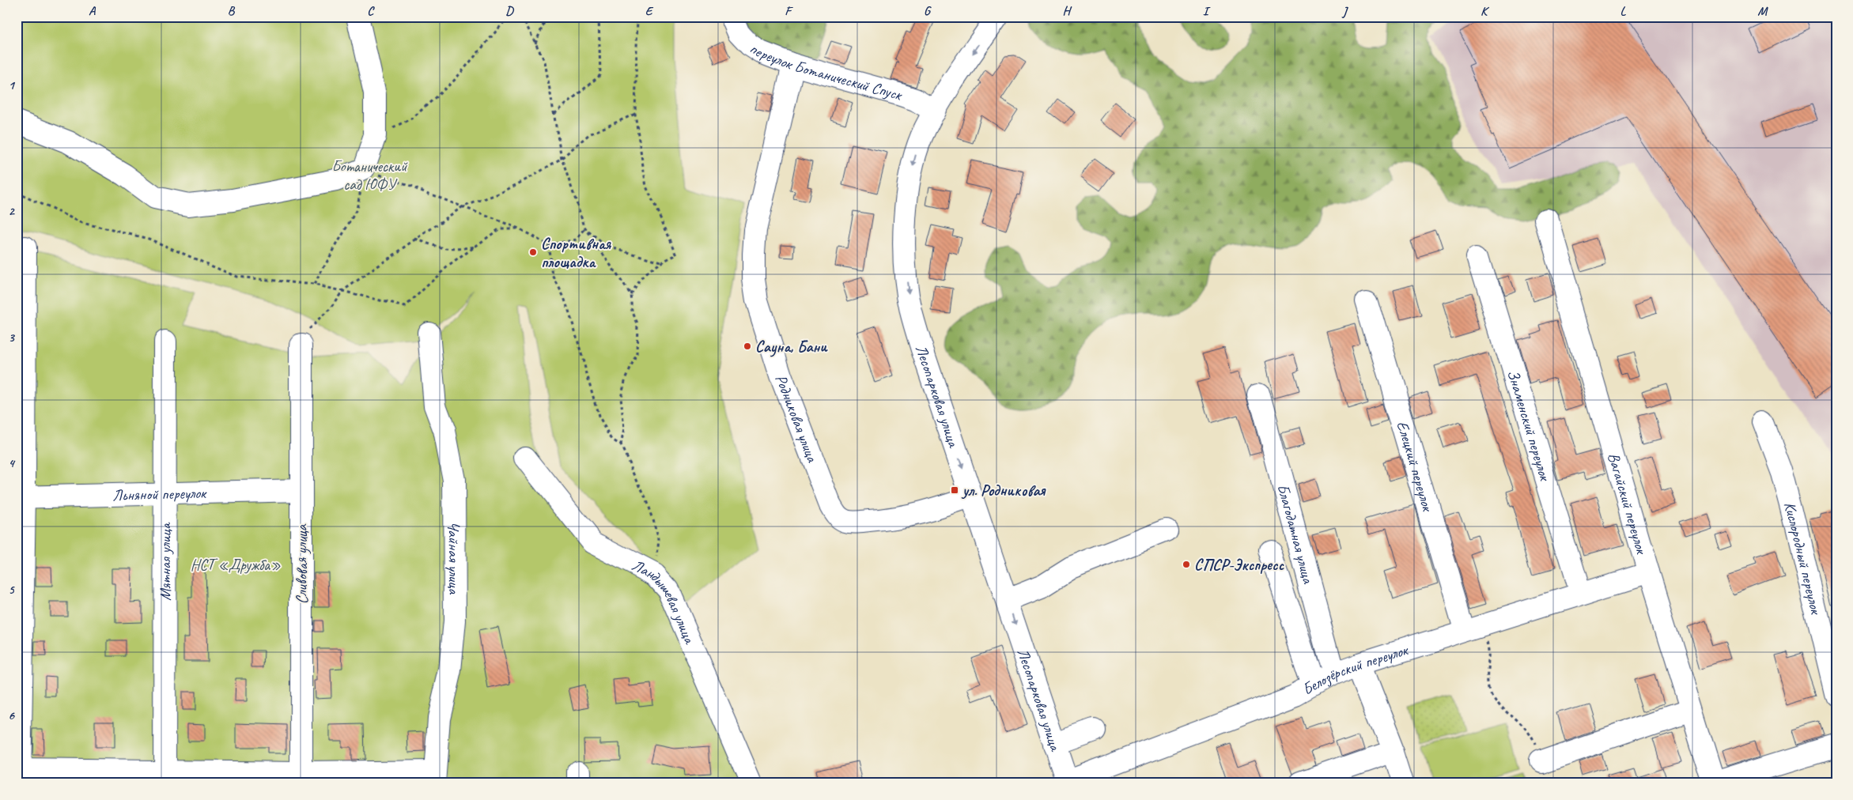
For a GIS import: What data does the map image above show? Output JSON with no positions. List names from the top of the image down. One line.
{"streets":{"street":["переулок Ботанический Спуск","Лесопарковая улица","Родниковая улица","Знаменский переулок","Елецкий переулок","Льняной переулок","Вагайский переулок","Благодатная улица","Чайная улица","Кислородный переулок","Мятная улица","Сливовая улица","Ландышевая улица","Белозёрский переулок"]},"crossings":[["переулок Ботанический Спуск","Лесопарковая улица"],["переулок Ботанический Спуск","Родниковая улица"],["Лесопарковая улица","Родниковая улица"],["Лесопарковая улица","Белозёрский переулок"],["Знаменский переулок","Белозёрский переулок"],["Елецкий переулок","Белозёрский переулок"],["Льняной переулок","Мятная улица"],["Льняной переулок","Сливовая улица"],["Вагайский переулок","Белозёрский переулок"],["Благодатная улица","Белозёрский переулок"]],"one_way":["Лесопарковая улица"],"parks":["Ботанический сад ЮФУ","НСТ «Дружба»"],"places":{"other":["Спортивная площадка","Сауна, Бани","СПСР-Экспресс"],"transit":["ул. Родниковая"]},"grid":{"columns":["A","B","C","D","E","F","G","H","I","J","K","L","M"],"rows":["1","2","3","4","5","6"]}}
